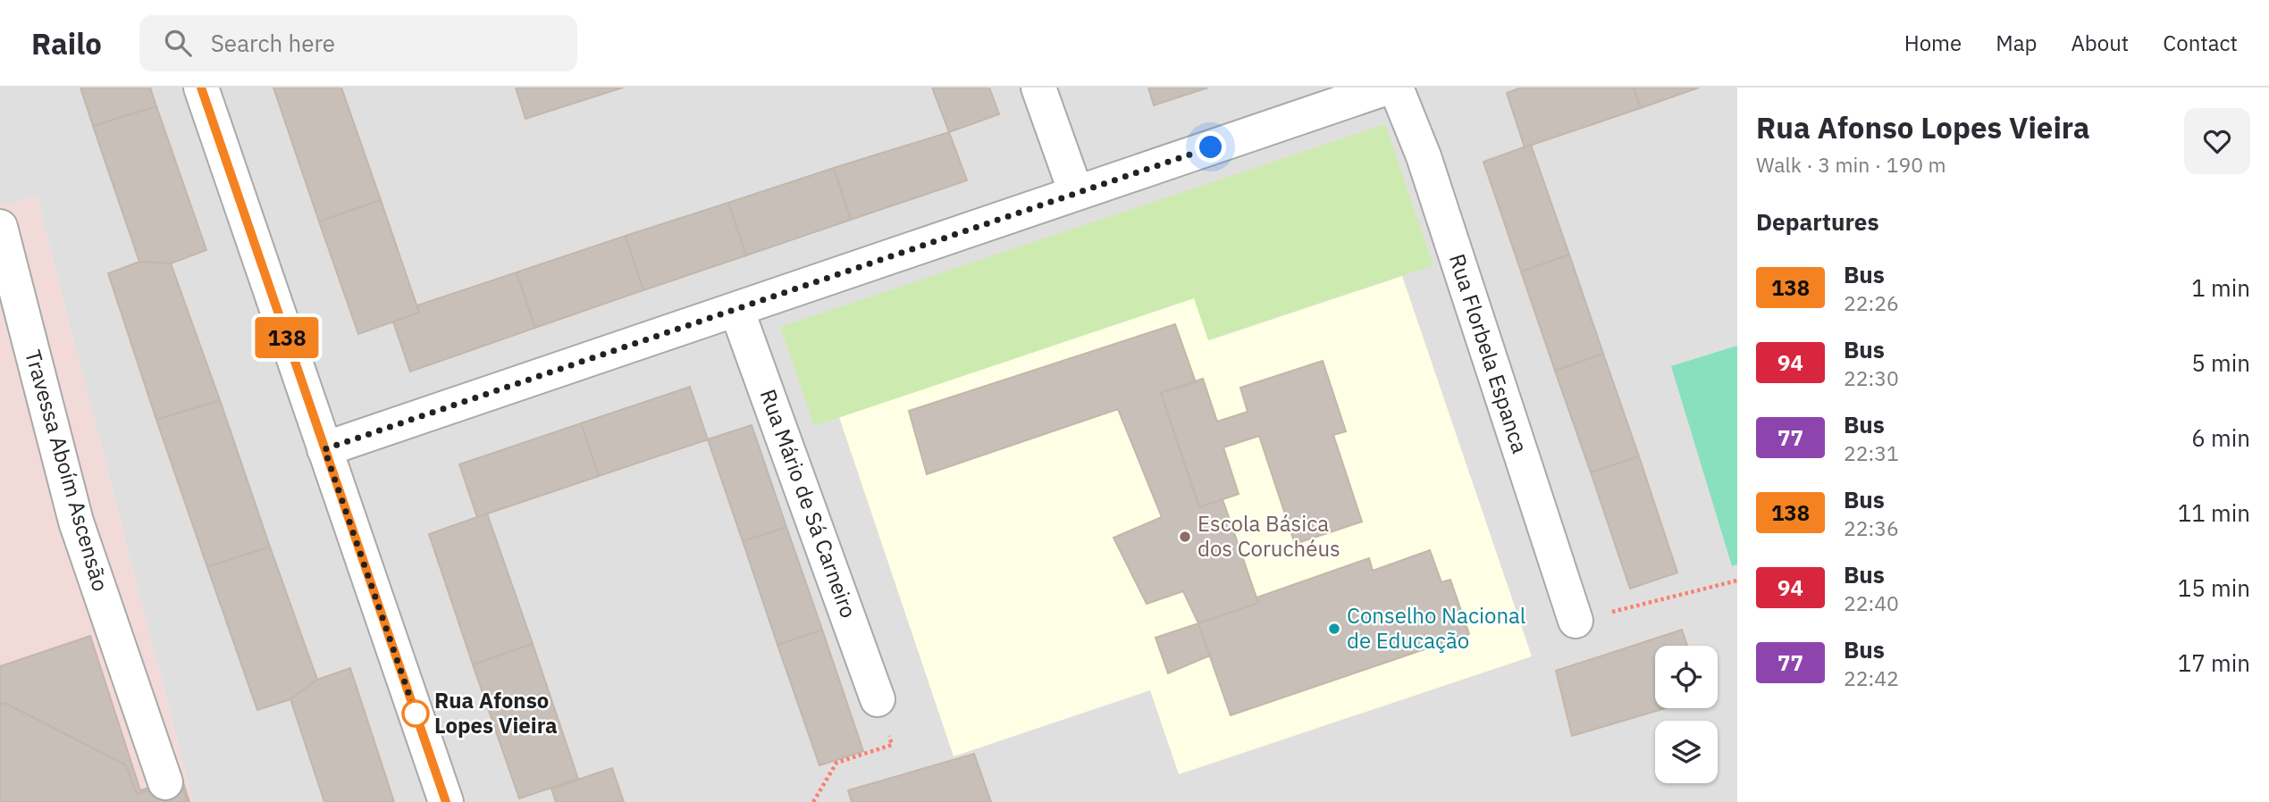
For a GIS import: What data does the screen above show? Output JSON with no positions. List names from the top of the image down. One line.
{"streets":{"street":["Rua Florbela Espanca","Travessa Aboím Ascensão","Rua Mário de Sá Carneiro"]},"places":["Escola Básica dos Coruchéus","Conselho Nacional de Educação","Rua Afonso Lopes Vieira"],"lines":["bus line 138"],"page":{"header":"Railo","search":"Search here","nav":["Home","Map","About","Contact"],"on_map":"138","heading":[["Rua Afonso Lopes Vieira","Walk · 3 min · 190 m"],"Departures"],"list":[{"mark":"138","name":"Bus","note":"22:26","value":"1 min"},{"mark":"94","name":"Bus","note":"22:30","value":"5 min"},{"mark":"77","name":"Bus","note":"22:31","value":"6 min"},{"mark":"138","name":"Bus","note":"22:36","value":"11 min"},{"mark":"94","name":"Bus","note":"22:40","value":"15 min"},{"mark":"77","name":"Bus","note":"22:42","value":"17 min"}]}}
